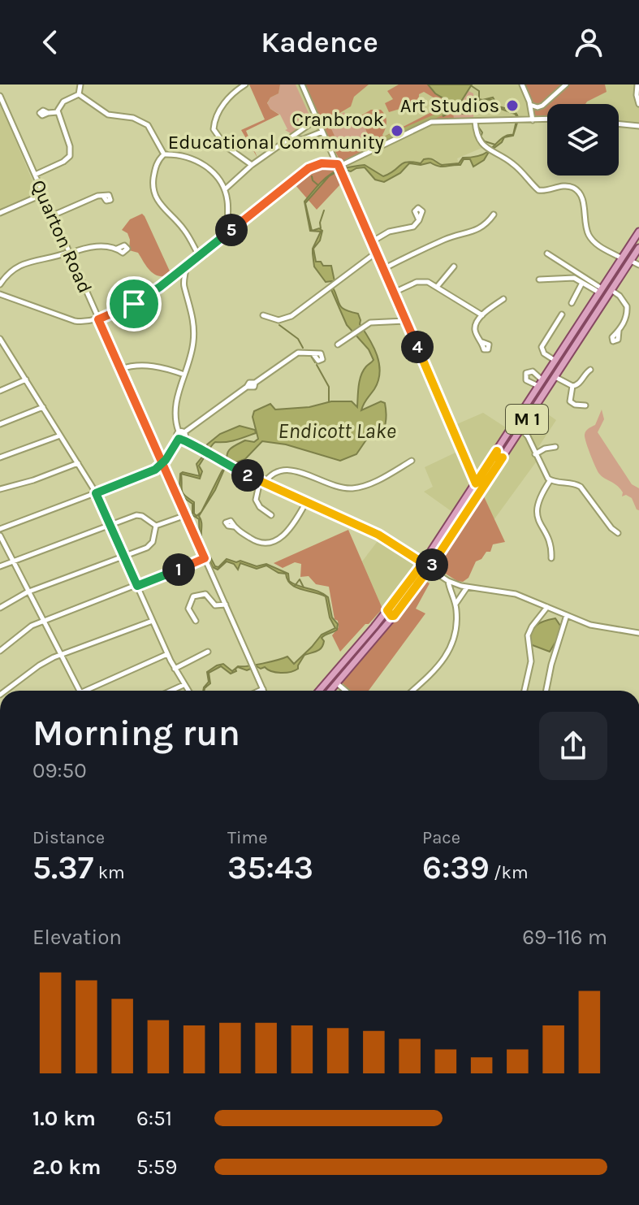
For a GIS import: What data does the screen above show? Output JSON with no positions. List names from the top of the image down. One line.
{"streets":{"main road":["M 1"],"street":["Quarton Road"]},"water":["Endicott Lake"],"places":["Art Studios","Cranbrook Educational Community"],"page":{"header":"Kadence","pins":["5","4","2","3","1"],"heading":["Morning run","09:50"],"stats":[["Distance","5.37 km"],["Time","35:43"],["Pace","6:39 /km"]],"chart":["Elevation","69–116 m"],"list":[{"name":"1.0 km","note":"6:51"},{"name":"2.0 km","note":"5:59"}]}}
